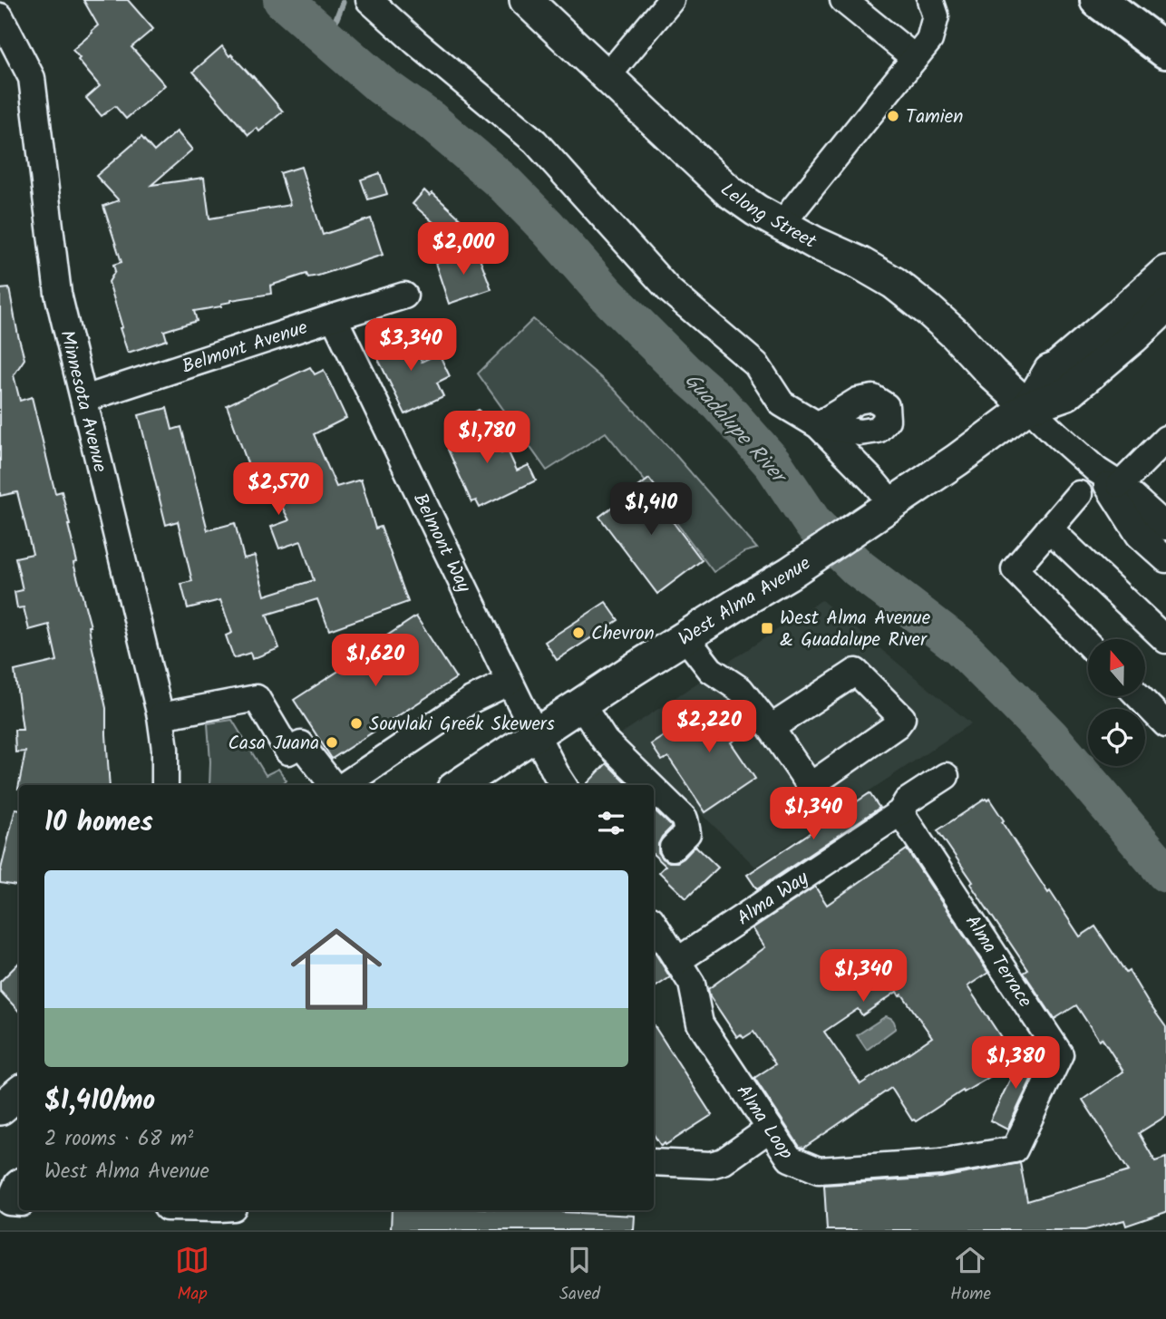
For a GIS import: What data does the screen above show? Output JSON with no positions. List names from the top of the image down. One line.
{"streets":{"main road":["Lelong Street","West Alma Avenue"],"street":["Belmont Avenue","Minnesota Avenue","Belmont Way","Alma Way","Alma Terrace","Alma Loop"]},"crossings":[["Lelong Street","West Alma Avenue"],["Belmont Avenue","Minnesota Avenue"],["Belmont Avenue","Belmont Way"],["Belmont Way","West Alma Avenue"],["Alma Way","Alma Terrace"],["Alma Way","Alma Loop"],["Alma Terrace","Alma Loop"]],"water":["Guadalupe River"],"places":{"other":["Tamien","Chevron","Souvlaki Greek Skewers","Casa Juana"],"transit":["West Alma Avenue & Guadalupe River"]},"north":"top","page":{"price":["$2,000","$3,340","$1,780","$2,570","$1,410","$1,620","$2,220","$1,340","$1,340","$1,380"],"heading":"10 homes","list":[{"name":"$1,410/mo","note":"2 rooms · 68 m² · West Alma Avenue"}],"tabs":["Map","Saved","Home"]}}
